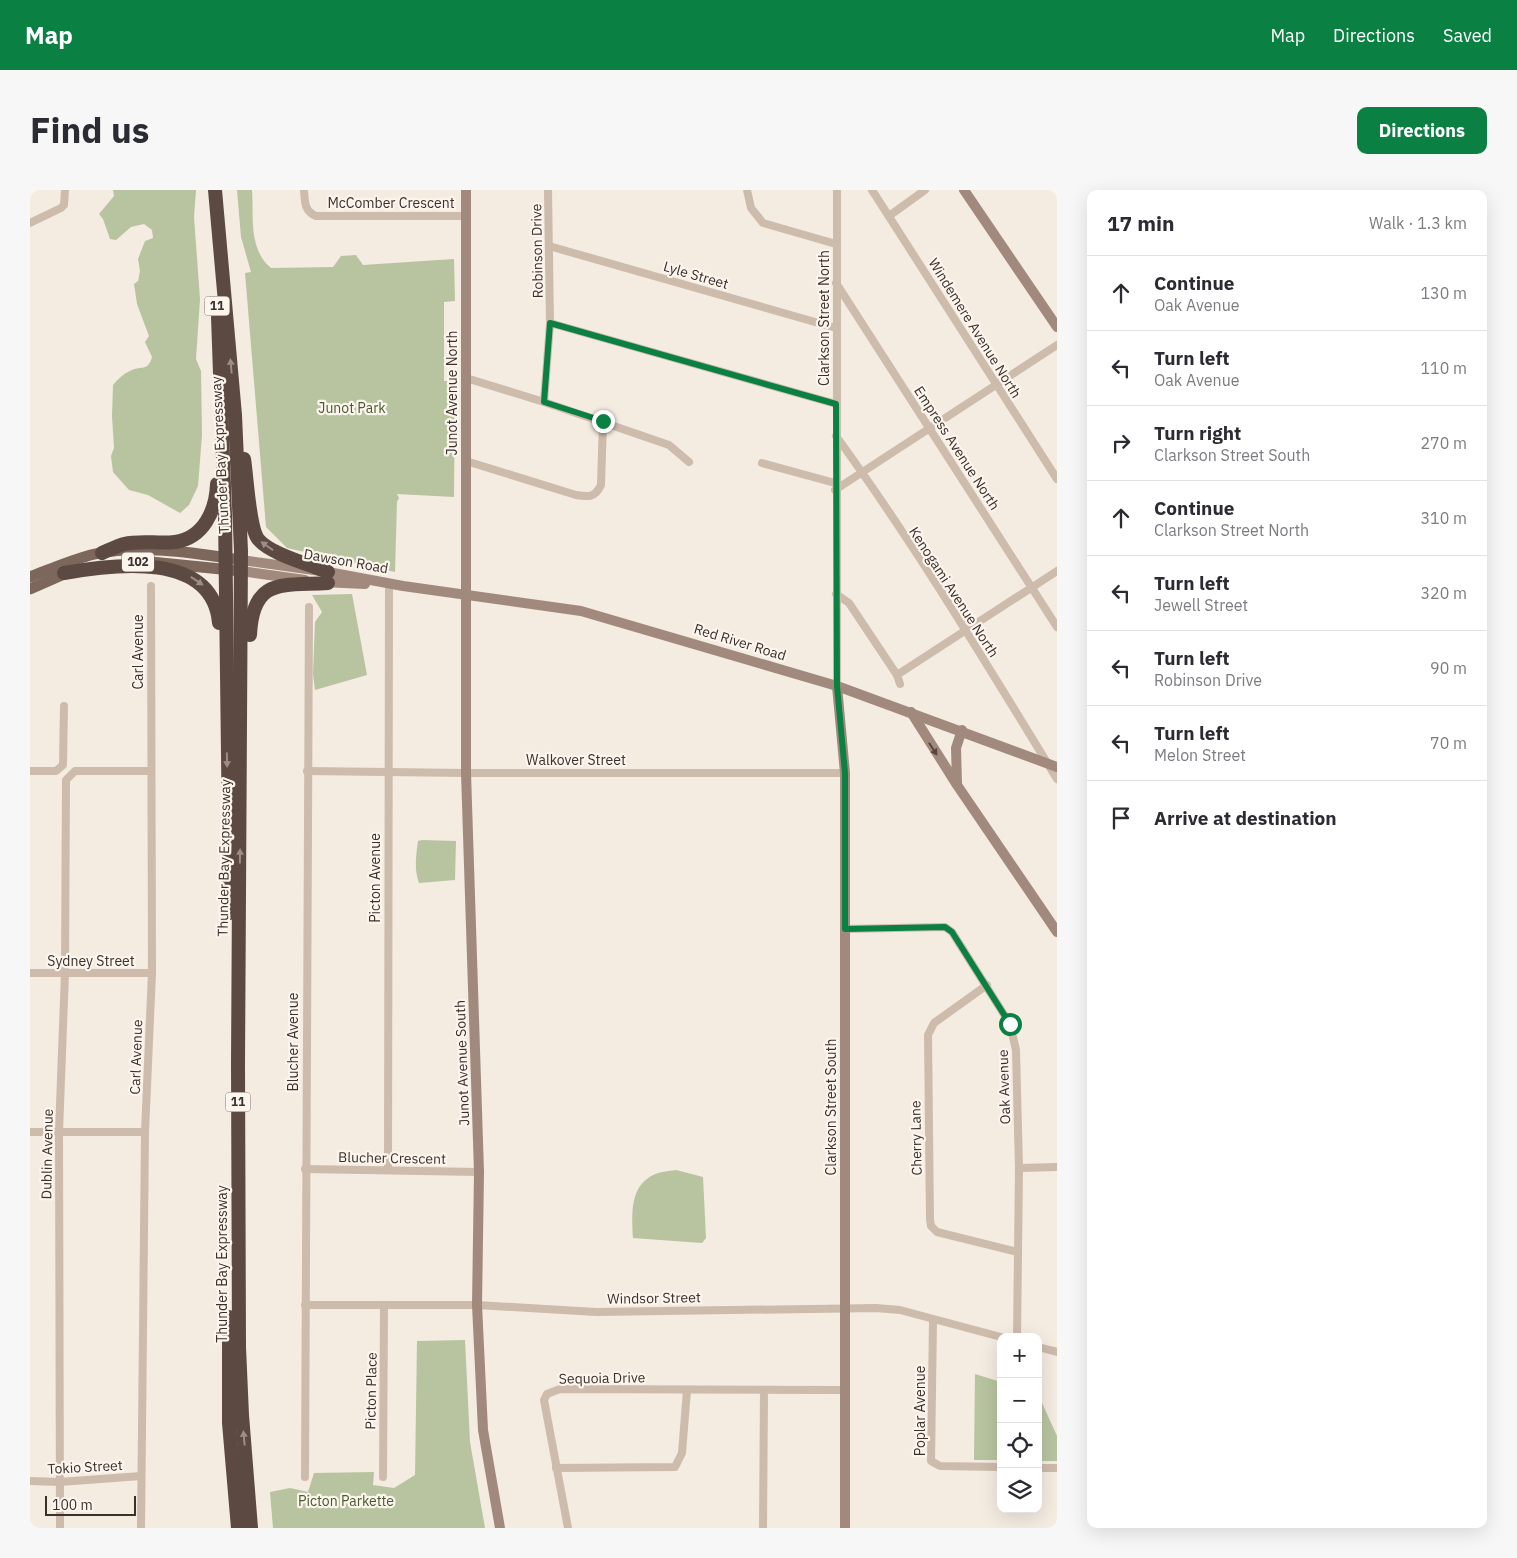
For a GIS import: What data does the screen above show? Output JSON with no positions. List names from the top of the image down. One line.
{"streets":{"highway":["11","Thunder Bay Expressway"],"main road":["Junot Avenue North","Dawson Road","102","Red River Road","Junot Avenue South","Clarkson Street South"],"street":["McComber Crescent","Robinson Drive","Lyle Street","Clarkson Street North","Windemere Avenue North","Empress Avenue North","Kenogami Avenue North","Carl Avenue","Walkover Street","Picton Avenue","Sydney Street","Blucher Avenue","Oak Avenue","Cherry Lane","Dublin Avenue","Blucher Crescent","Windsor Street","Sequoia Drive","Picton Place","Poplar Avenue","Tokio Street"]},"crossings":[["McComber Crescent","Junot Avenue North"],["Robinson Drive","Lyle Street"],["Lyle Street","Clarkson Street North"],["Clarkson Street North","Empress Avenue North"],["Clarkson Street North","Kenogami Avenue North"],["Clarkson Street North","Red River Road"],["Clarkson Street North","Clarkson Street South"],["Junot Avenue North","Red River Road"],["Junot Avenue North","Junot Avenue South"],["Thunder Bay Expressway","Dawson Road"],["Dawson Road","Red River Road"],["Dawson Road","Picton Avenue"],["Kenogami Avenue North","Red River Road"],["Red River Road","Junot Avenue South"],["Red River Road","Clarkson Street South"],["Carl Avenue","Sydney Street"],["Carl Avenue","Dublin Avenue"],["Carl Avenue","Tokio Street"],["Walkover Street","Picton Avenue"],["Walkover Street","Blucher Avenue"],["Walkover Street","Junot Avenue South"],["Walkover Street","Clarkson Street South"],["Picton Avenue","Blucher Crescent"],["Sydney Street","Dublin Avenue"],["Blucher Avenue","Blucher Crescent"],["Blucher Avenue","Windsor Street"],["Junot Avenue South","Blucher Crescent"],["Junot Avenue South","Windsor Street"],["Oak Avenue","Clarkson Street South"],["Oak Avenue","Cherry Lane"],["Clarkson Street South","Windsor Street"],["Clarkson Street South","Sequoia Drive"],["Dublin Avenue","Tokio Street"],["Windsor Street","Picton Place"],["Windsor Street","Poplar Avenue"]],"parks":["Junot Park","Picton Parkette"],"scale_bar":"100 m","page":{"header":"Map","nav":["Map","Directions","Saved"],"title":"Find us","buttons":"Directions","heading":["17 min","Walk · 1.3 km"],"list":[["Continue","Oak Avenue","130 m"],["Turn left","Oak Avenue","110 m"],["Turn right","Clarkson Street South","270 m"],["Continue","Clarkson Street North","310 m"],["Turn left","Jewell Street","320 m"],["Turn left","Robinson Drive","90 m"],["Turn left","Melon Street","70 m"],"Arrive at destination"],"map_buttons":["+","−"],"scale":"100 m"}}
